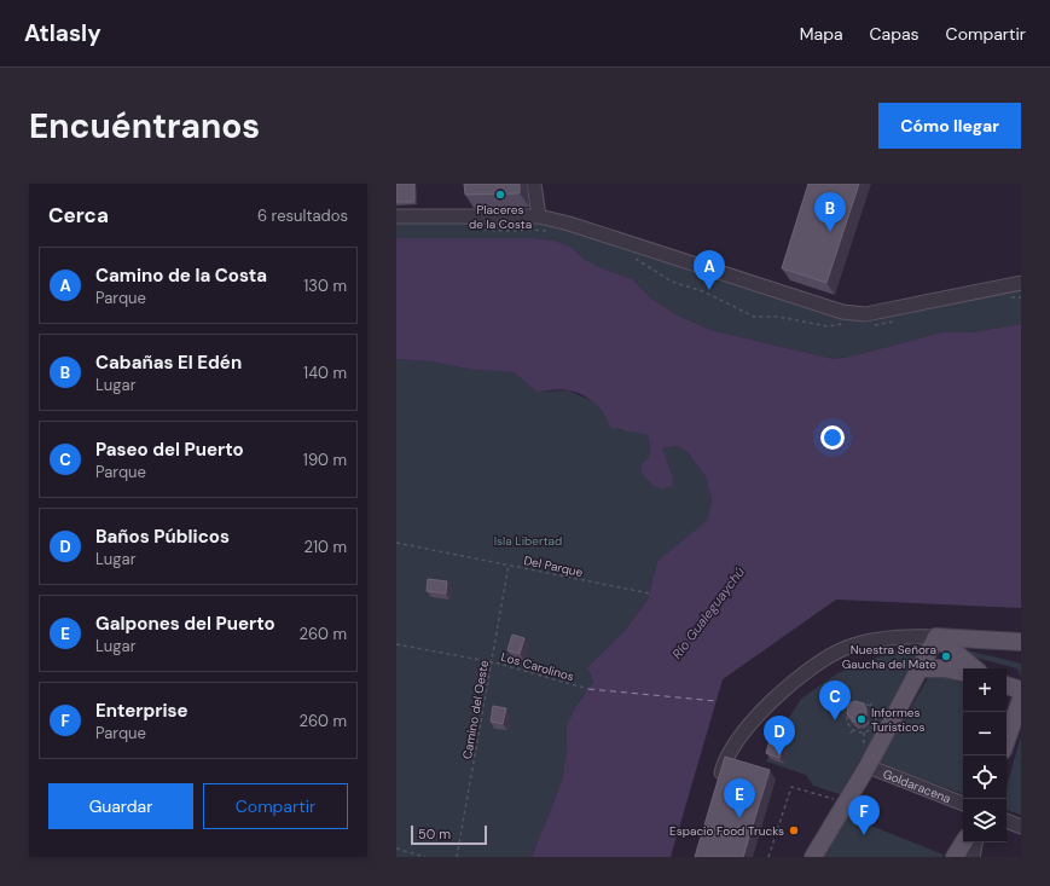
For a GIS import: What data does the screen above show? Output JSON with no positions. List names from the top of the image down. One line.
{"streets":{"street":["Goldaracena"],"path":["Del Parque","Los Carolinos","Camino del Oeste"]},"crossings":[["Del Parque","Camino del Oeste"],["Los Carolinos","Camino del Oeste"]],"water":["Río Gualeguaychú"],"parks":["Isla Libertad"],"places":["Placeres de la Costa","Nuestra Señora Gaucha del Mate","Informes Turísticos","Espacio Food Trucks"],"scale_bar":"50 m","page":{"header":"Atlasly","nav":["Mapa","Capas","Compartir"],"buttons":["Cómo llegar",["Guardar","Compartir"]],"title":"Encuéntranos","heading":["Cerca","6 resultados"],"pins":["B","A","C","D","E","F"],"list":[{"mark":"A","name":"Camino de la Costa","note":"Parque","value":"130 m"},{"mark":"B","name":"Cabañas El Edén","note":"Lugar","value":"140 m"},{"mark":"C","name":"Paseo del Puerto","note":"Parque","value":"190 m"},{"mark":"D","name":"Baños Públicos","note":"Lugar","value":"210 m"},{"mark":"E","name":"Galpones del Puerto","note":"Lugar","value":"260 m"},{"mark":"F","name":"Enterprise","note":"Parque","value":"260 m"}],"map_buttons":["+","−"],"scale":"50 m"}}
